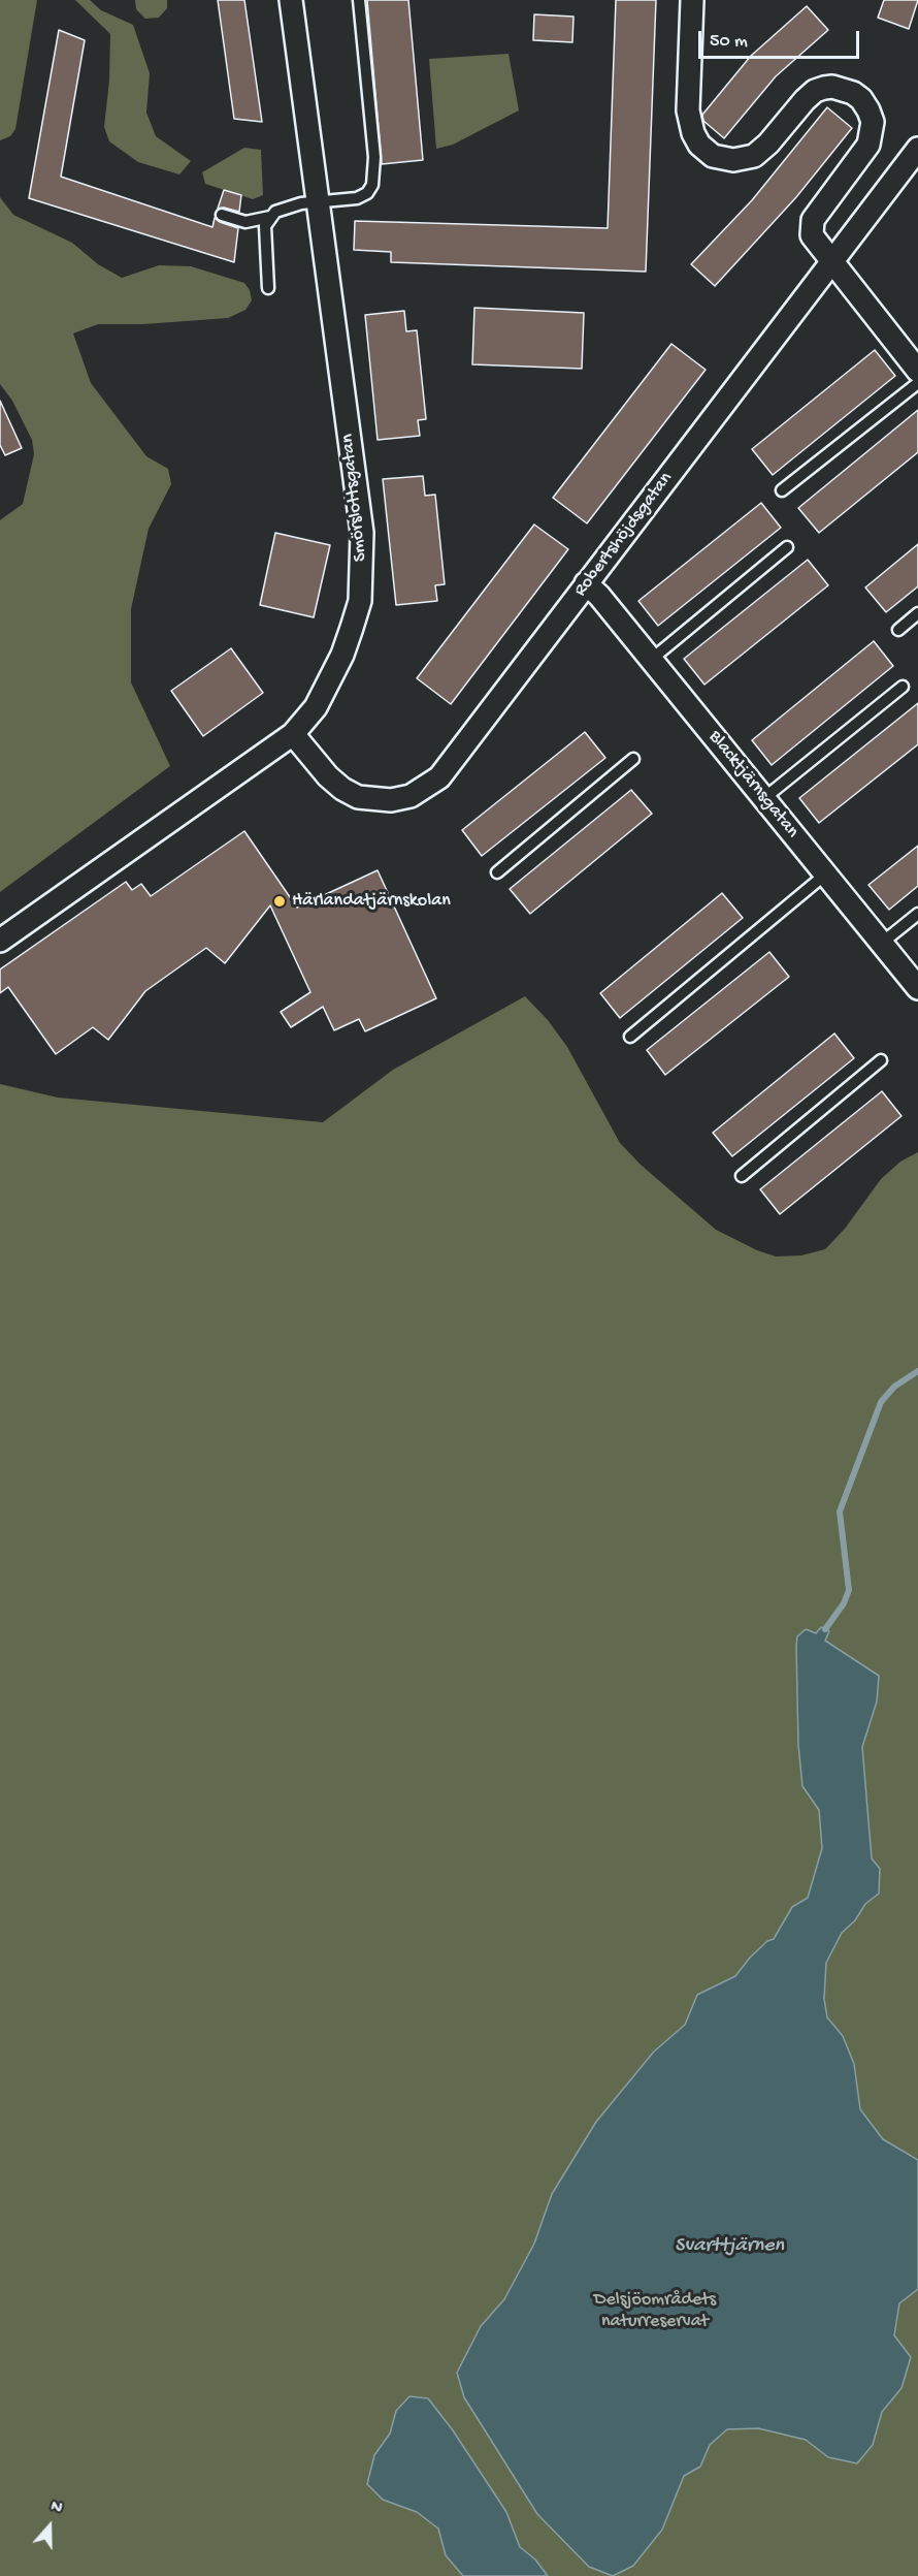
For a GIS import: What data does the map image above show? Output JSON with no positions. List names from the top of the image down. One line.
{"streets":{"street":["Smörslottsgatan","Robertshöjdsgatan","Blacktjärnsgatan"]},"crossings":[["Smörslottsgatan","Robertshöjdsgatan"],["Robertshöjdsgatan","Blacktjärnsgatan"]],"water":["Svarttjärnen"],"parks":["Delsjöområdets naturreservat"],"places":["Härlandatjärnskolan"],"scale_bar":"50 m","north":"top"}
